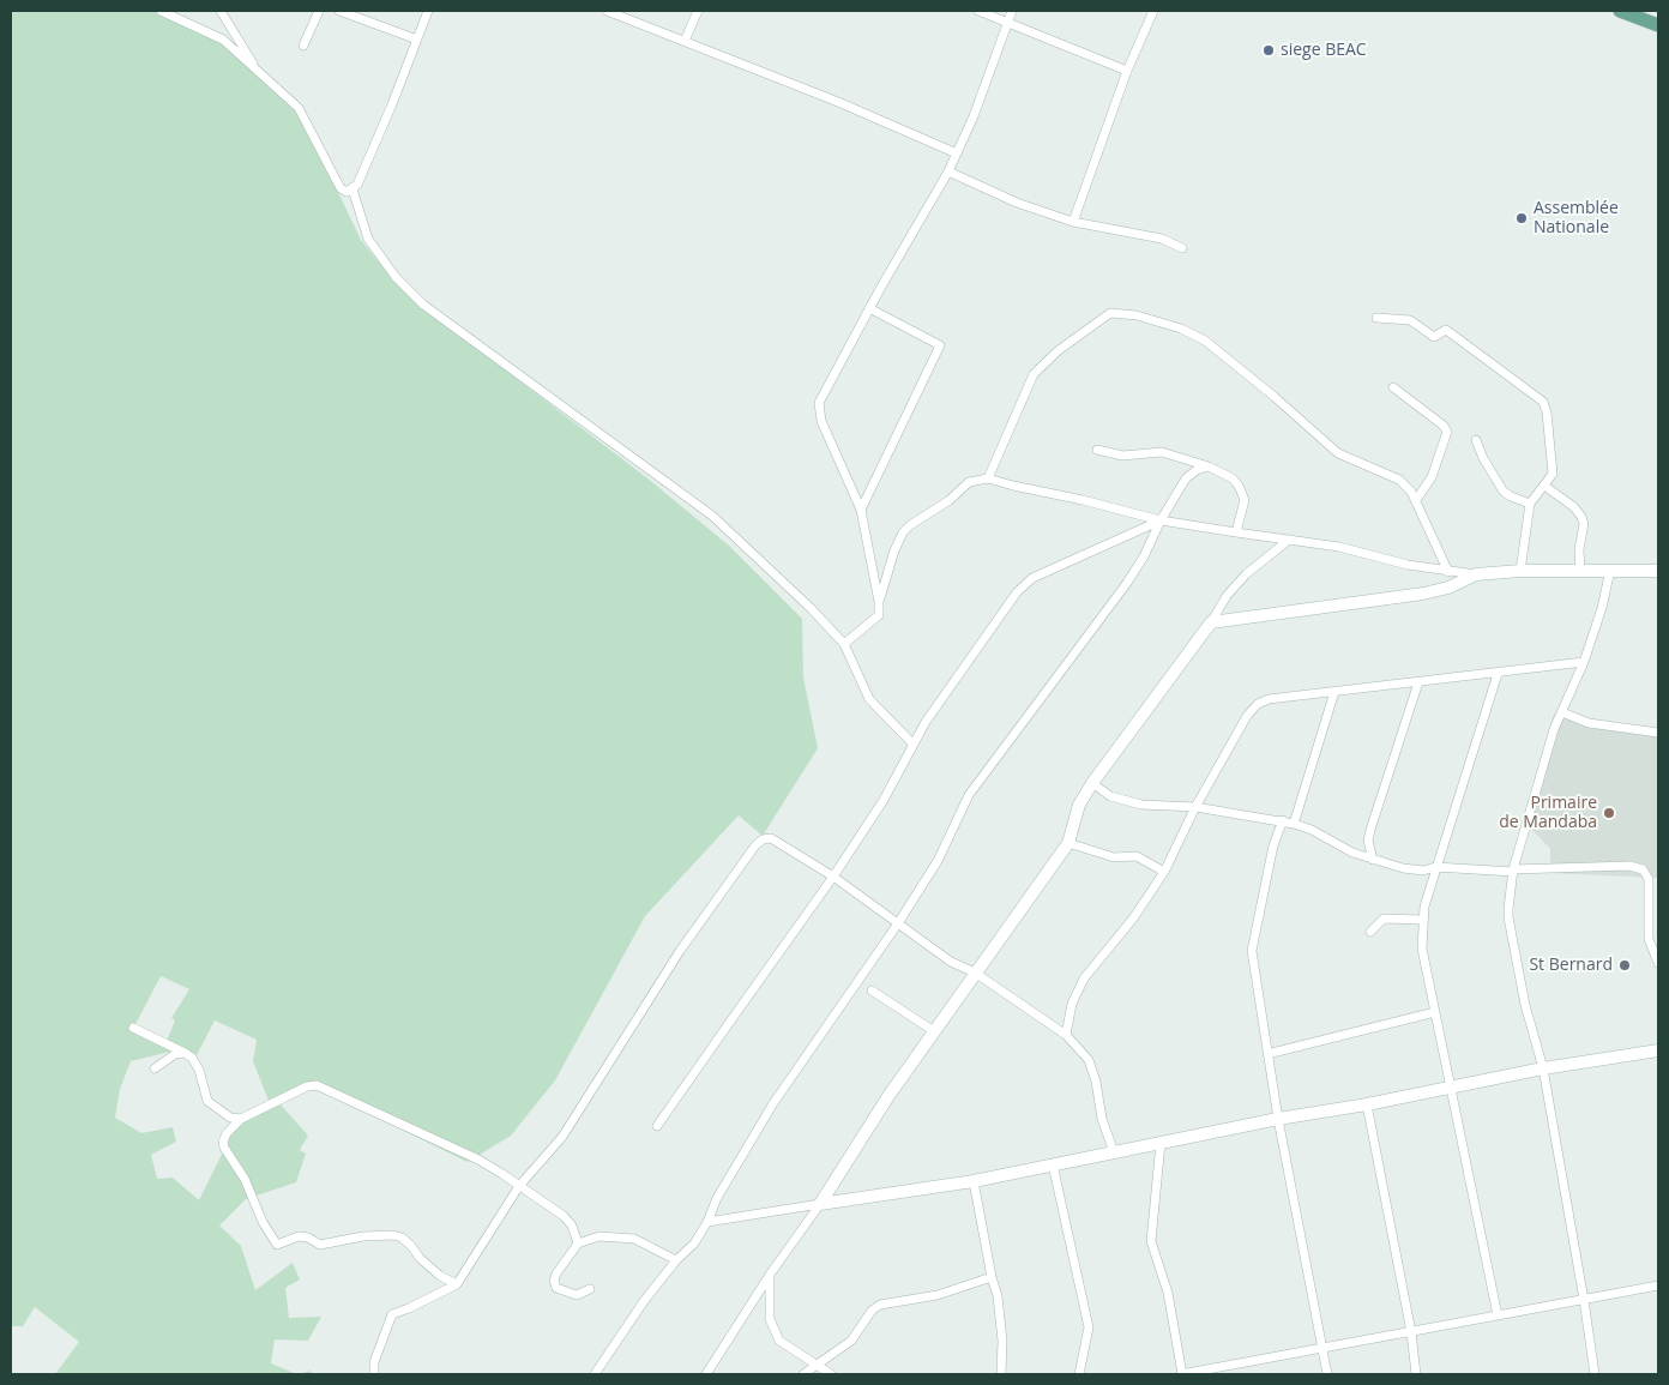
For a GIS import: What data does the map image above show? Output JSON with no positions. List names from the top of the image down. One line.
{"places":["siege BEAC","Assemblée Nationale","Primaire de Mandaba","St Bernard"]}
